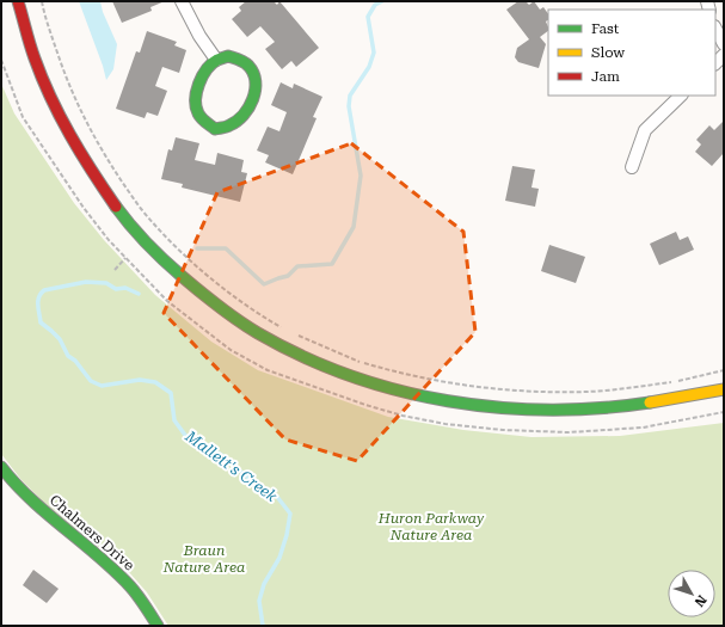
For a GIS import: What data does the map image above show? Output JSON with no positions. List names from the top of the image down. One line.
{"streets":{"main road":["Chalmers Drive"]},"water":["Mallett's Creek"],"parks":["Huron Parkway Nature Area","Braun Nature Area"],"legend":["Fast","Slow","Jam"],"north":"bottom right"}
